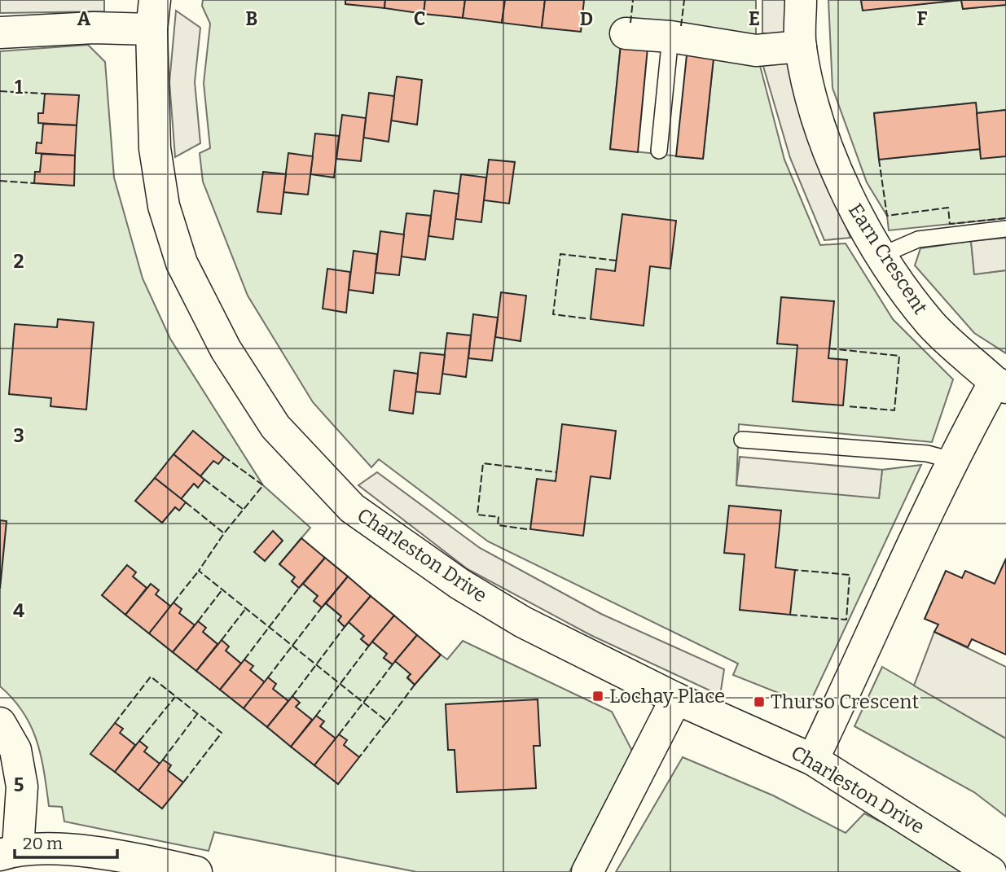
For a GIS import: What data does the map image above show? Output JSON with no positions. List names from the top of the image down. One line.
{"streets":{"street":["Earn Crescent","Charleston Drive"]},"places":{"transit":["Lochay Place","Thurso Crescent"]},"scale_bar":"20 m","grid":{"columns":["A","B","C","D","E","F"],"rows":["1","2","3","4","5"]}}
